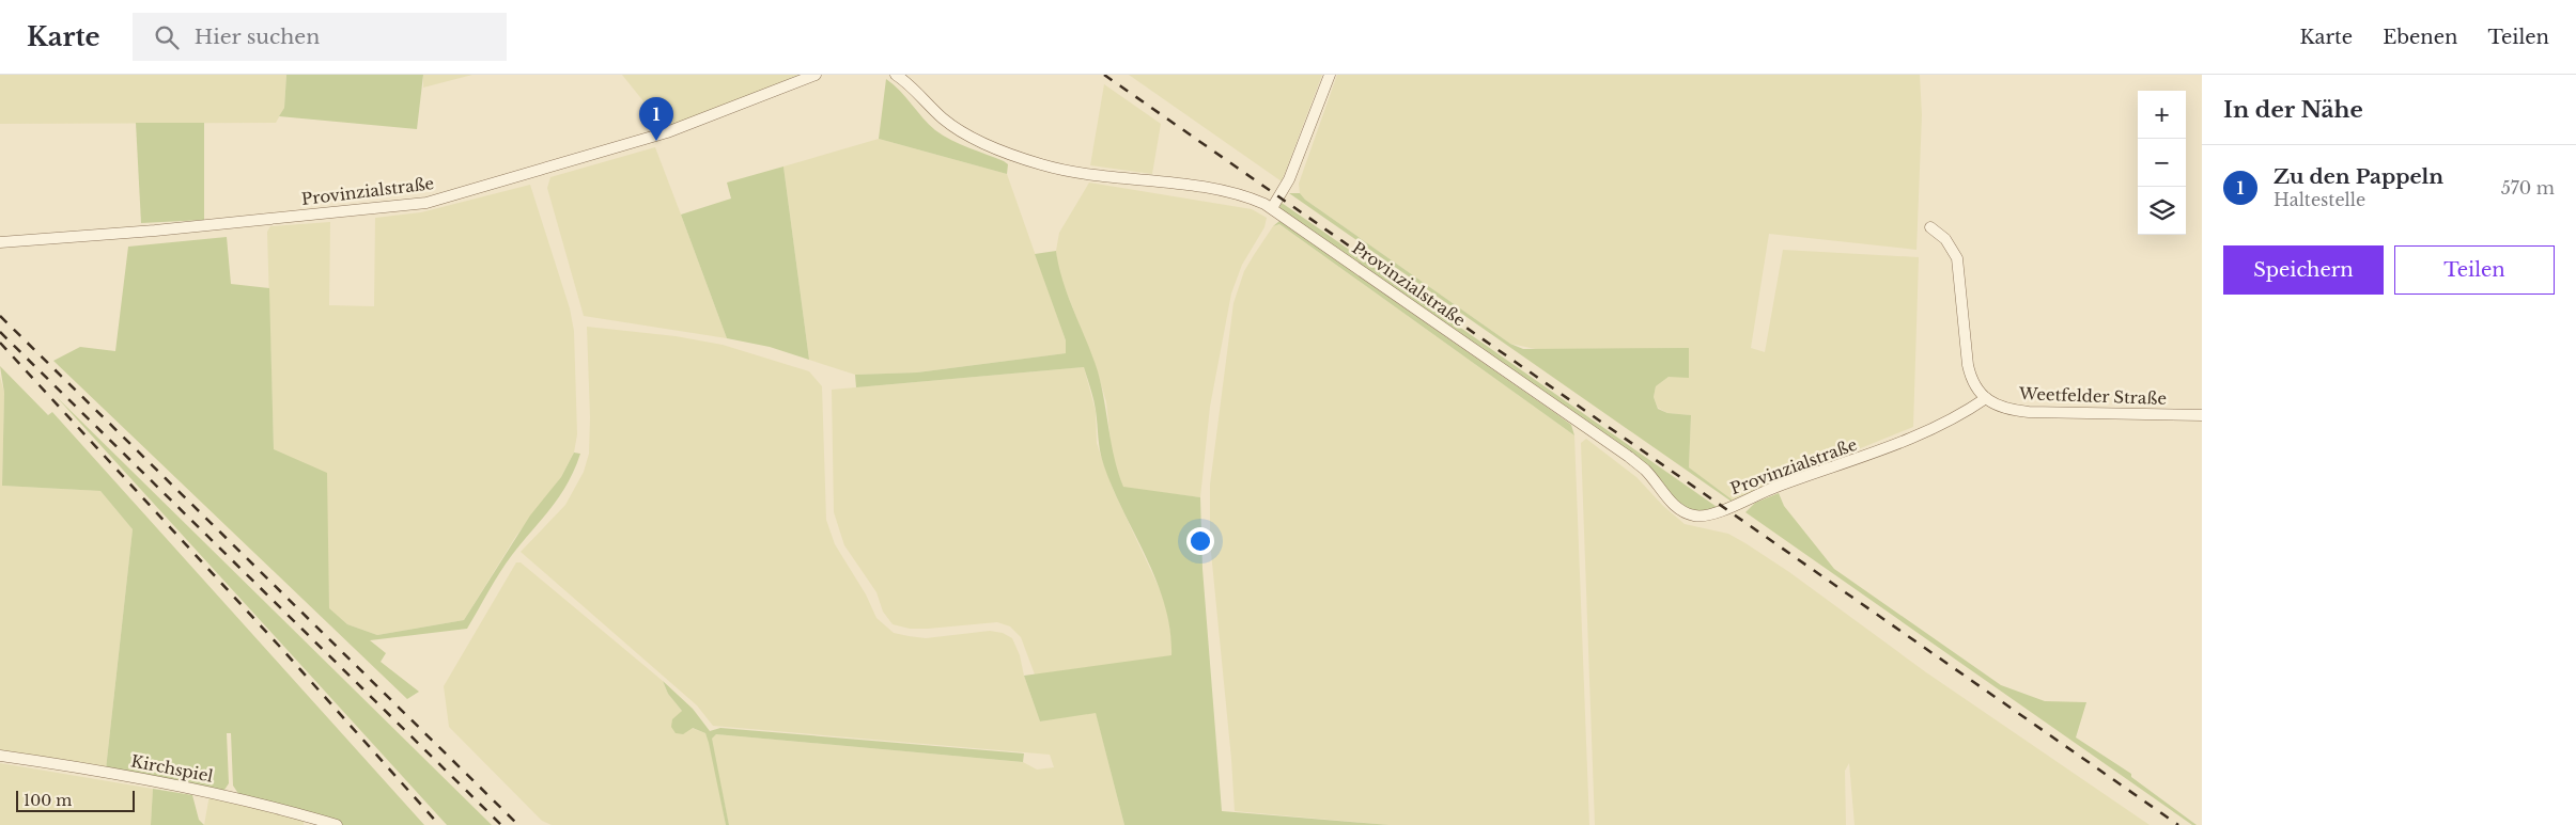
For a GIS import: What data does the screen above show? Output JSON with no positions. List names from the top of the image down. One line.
{"streets":{"street":["Provinzialstraße","Weetfelder Straße","Kirchspiel"]},"crossings":[["Provinzialstraße","Weetfelder Straße"]],"scale_bar":"100 m","page":{"header":"Karte","search":"Hier suchen","nav":["Karte","Ebenen","Teilen"],"heading":"In der Nähe","map_buttons":["+","−"],"pins":"1","list":[{"mark":"1","name":"Zu den Pappeln","note":"Haltestelle","value":"570 m"}],"buttons":["Speichern","Teilen"],"scale":"100 m"}}
